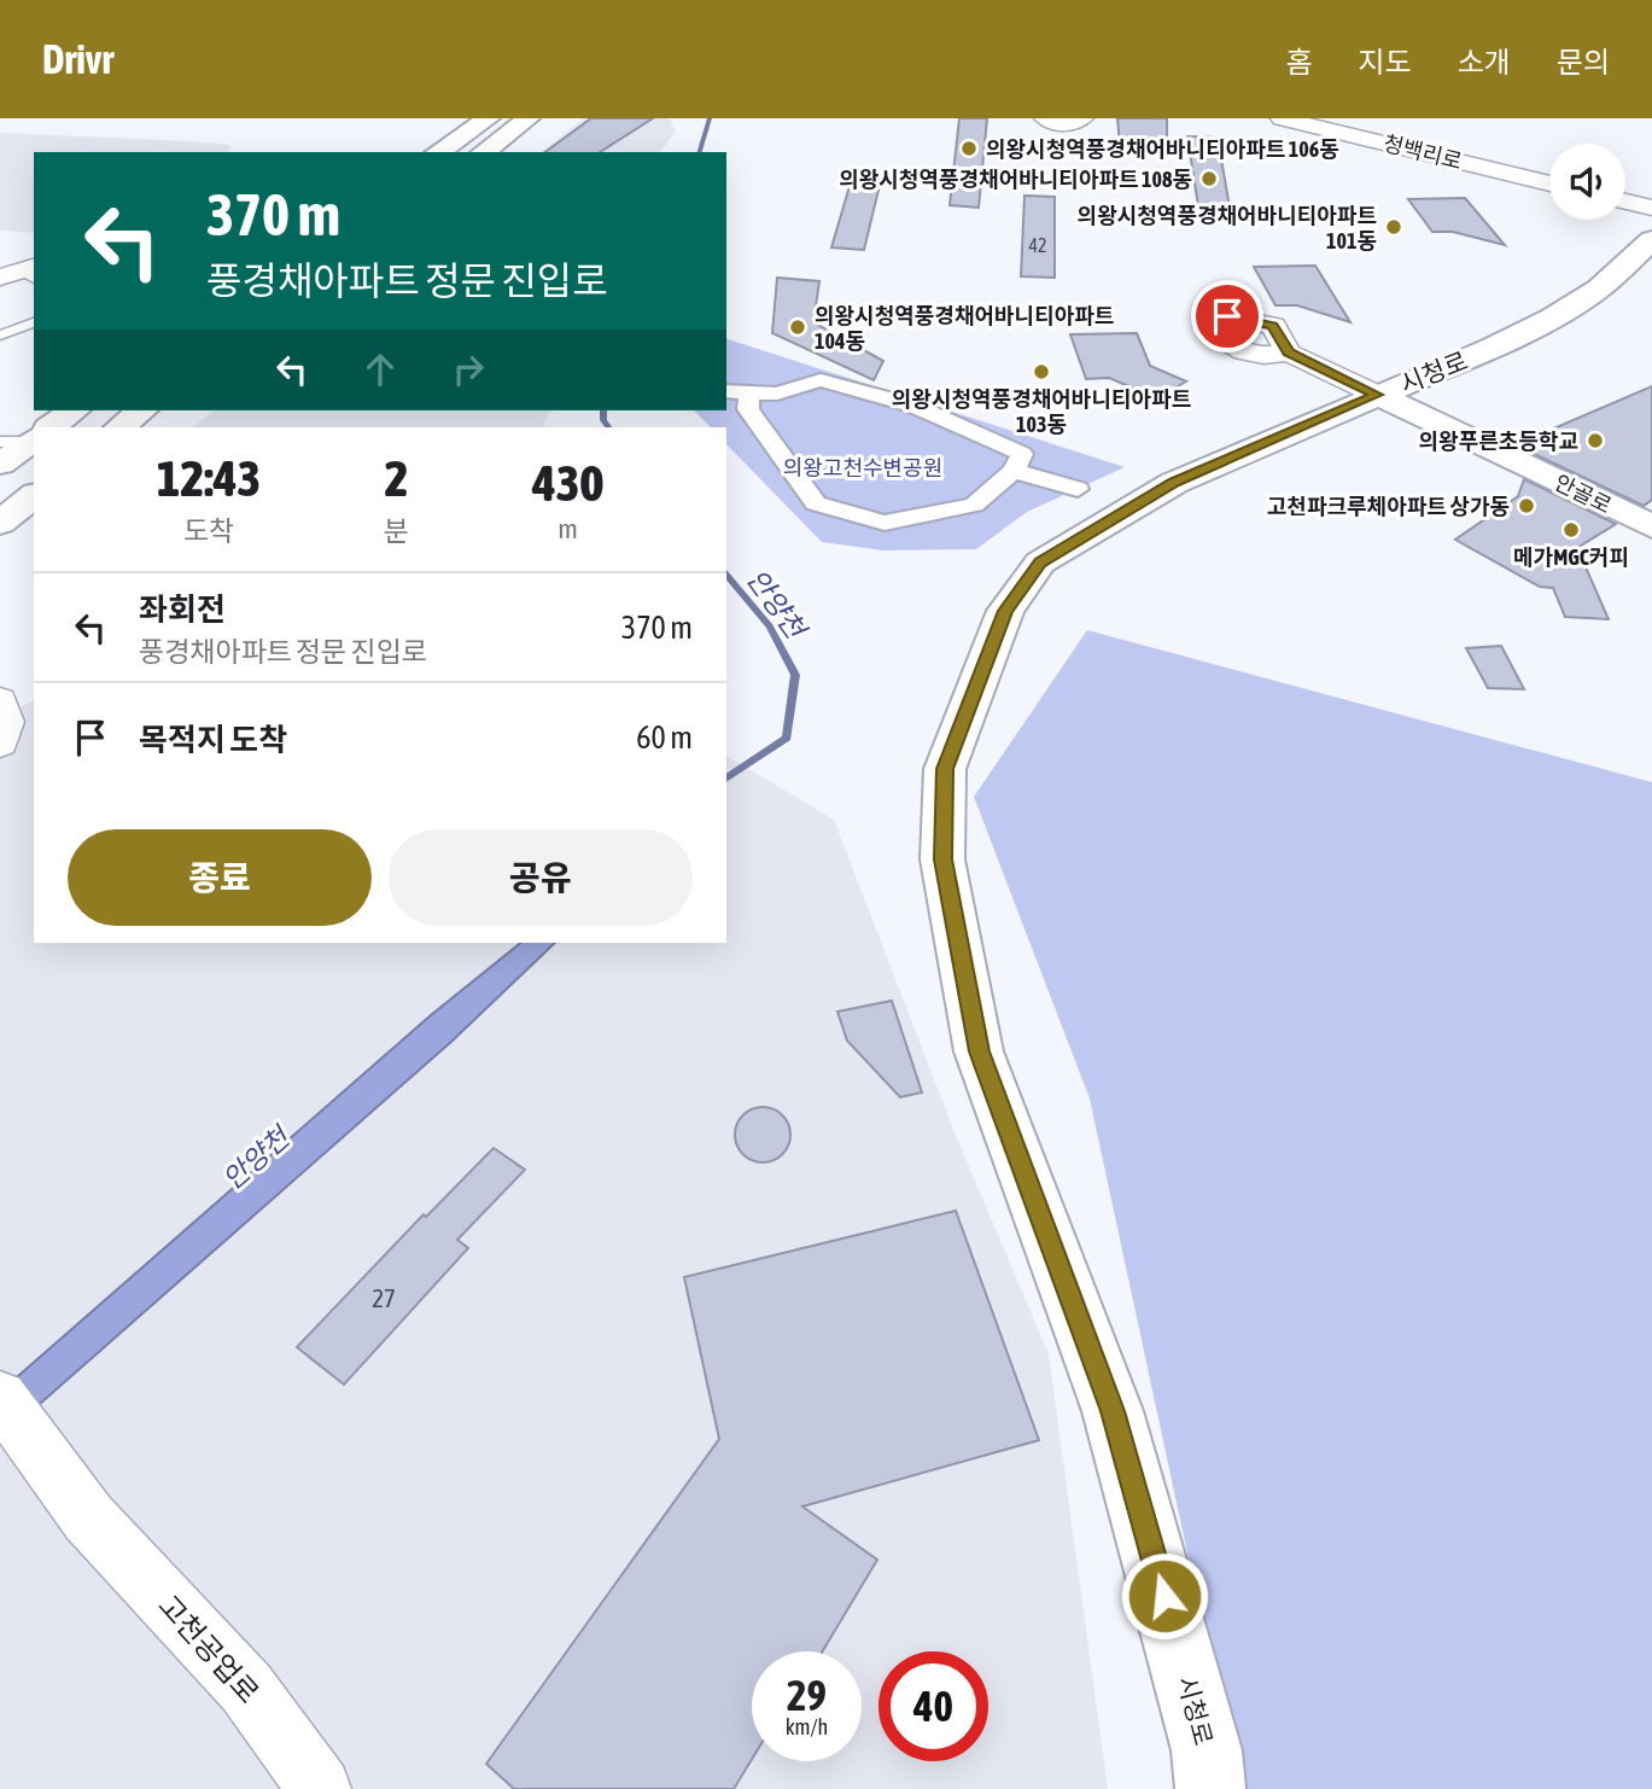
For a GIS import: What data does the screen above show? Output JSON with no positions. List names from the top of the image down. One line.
{"streets":{"street":["청백리로","시청로","안골로","고천공업로"]},"crossings":[["시청로","안골로"]],"water":["안양천"],"parks":["의왕고천수변공원"],"places":["의왕시청역풍경채어바니티아파트 106동","의왕시청역풍경채어바니티아파트 108동","의왕시청역풍경채어바니티아파트 101동","의왕시청역풍경채어바니티아파트 104동","의왕시청역풍경채어바니티아파트 103동","의왕푸른초등학교","고천파크루체아파트 상가동","메가MGC커피"],"house_numbers":["42","27"],"page":{"header":"Drivr","nav":["홈","지도","소개","문의"],"turn":["370 m","풍경채아파트 정문 진입로"],"eta":["12:43","도착","2","분","430","m"],"list":[{"name":"좌회전","note":"풍경채아파트 정문 진입로","value":"370 m"},{"name":"목적지 도착","value":"60 m"}],"buttons":["종료","공유"],"speed":"29 km/h","limit":"40"}}
